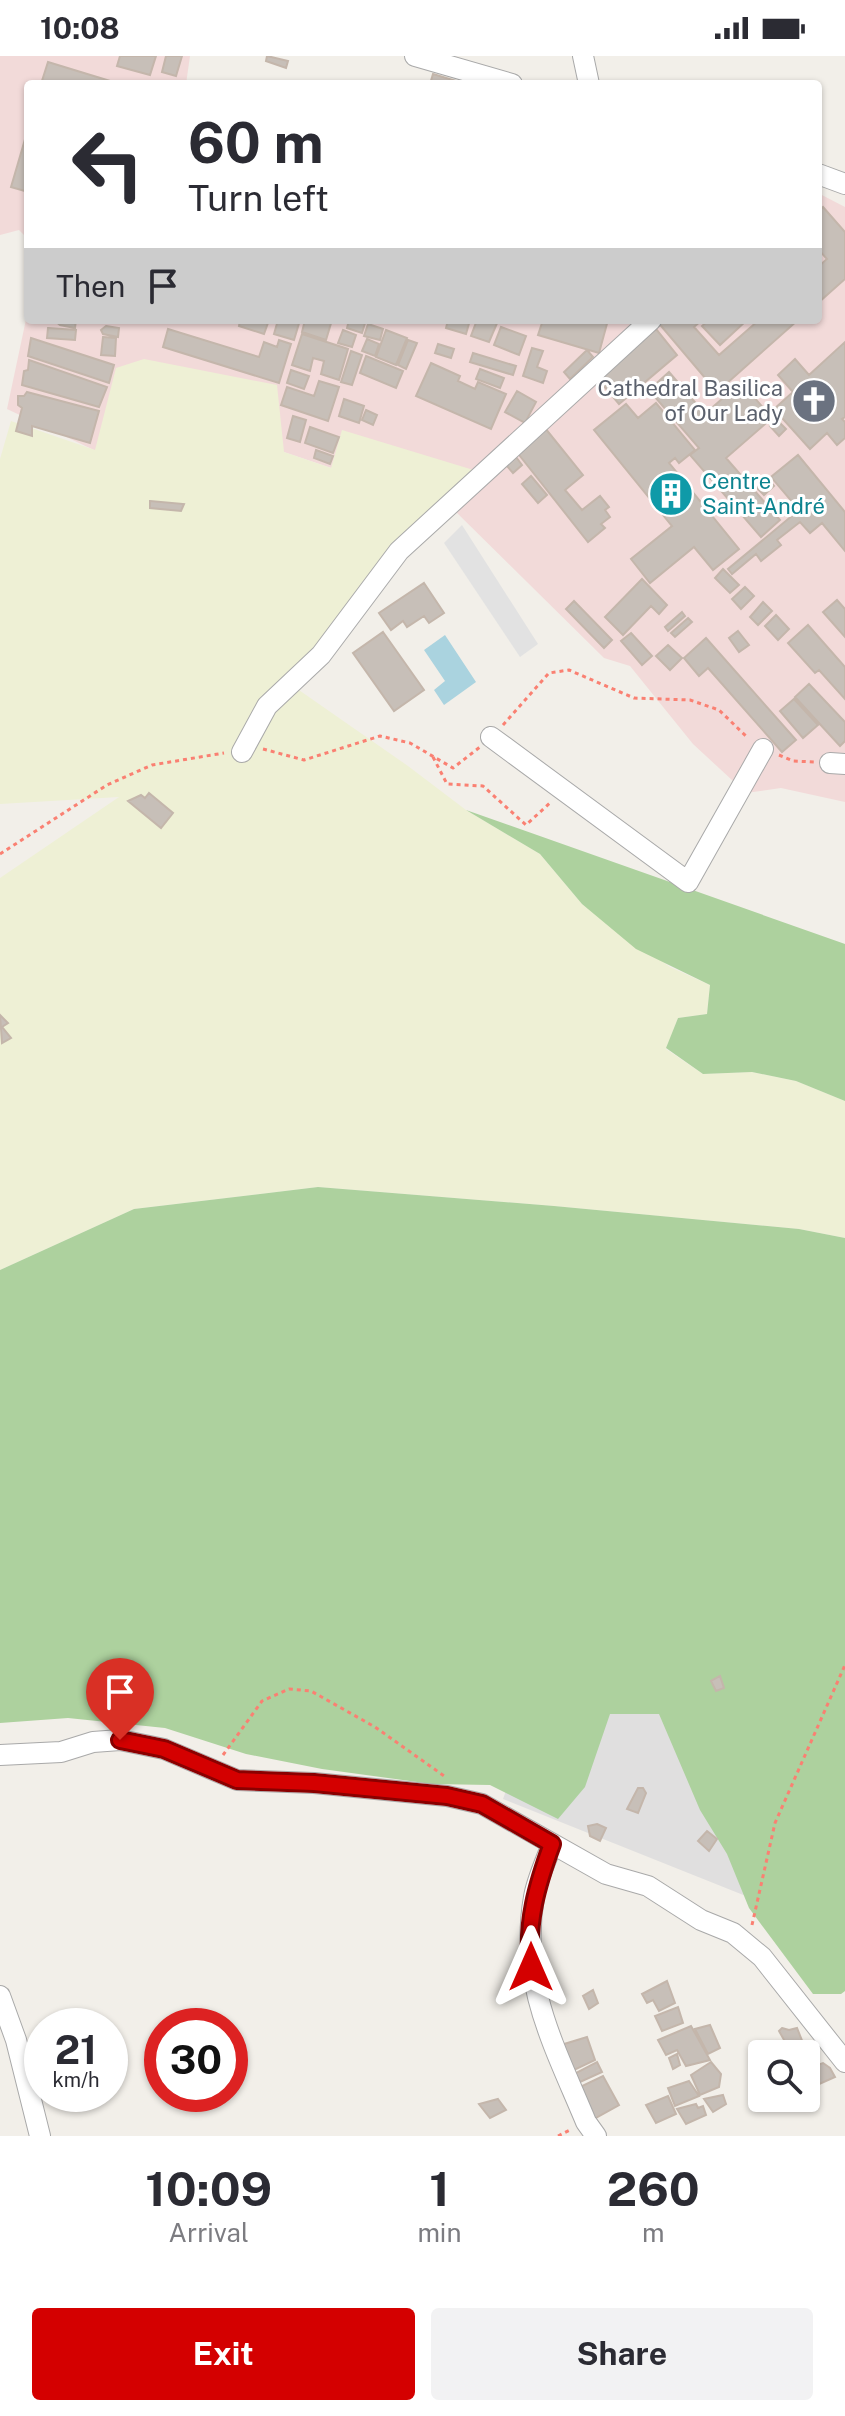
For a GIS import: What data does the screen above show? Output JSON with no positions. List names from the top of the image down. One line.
{"places":{"church":["Cathedral Basilica of Our Lady"],"building":["Centre Saint-André"]},"page":{"status":"10:08","turn":["60 m","Turn left"],"then":"Then","speed":"21 km/h","limit":"30","eta":["10:09","Arrival","1","min","260","m"],"buttons":["Exit","Share"]}}
